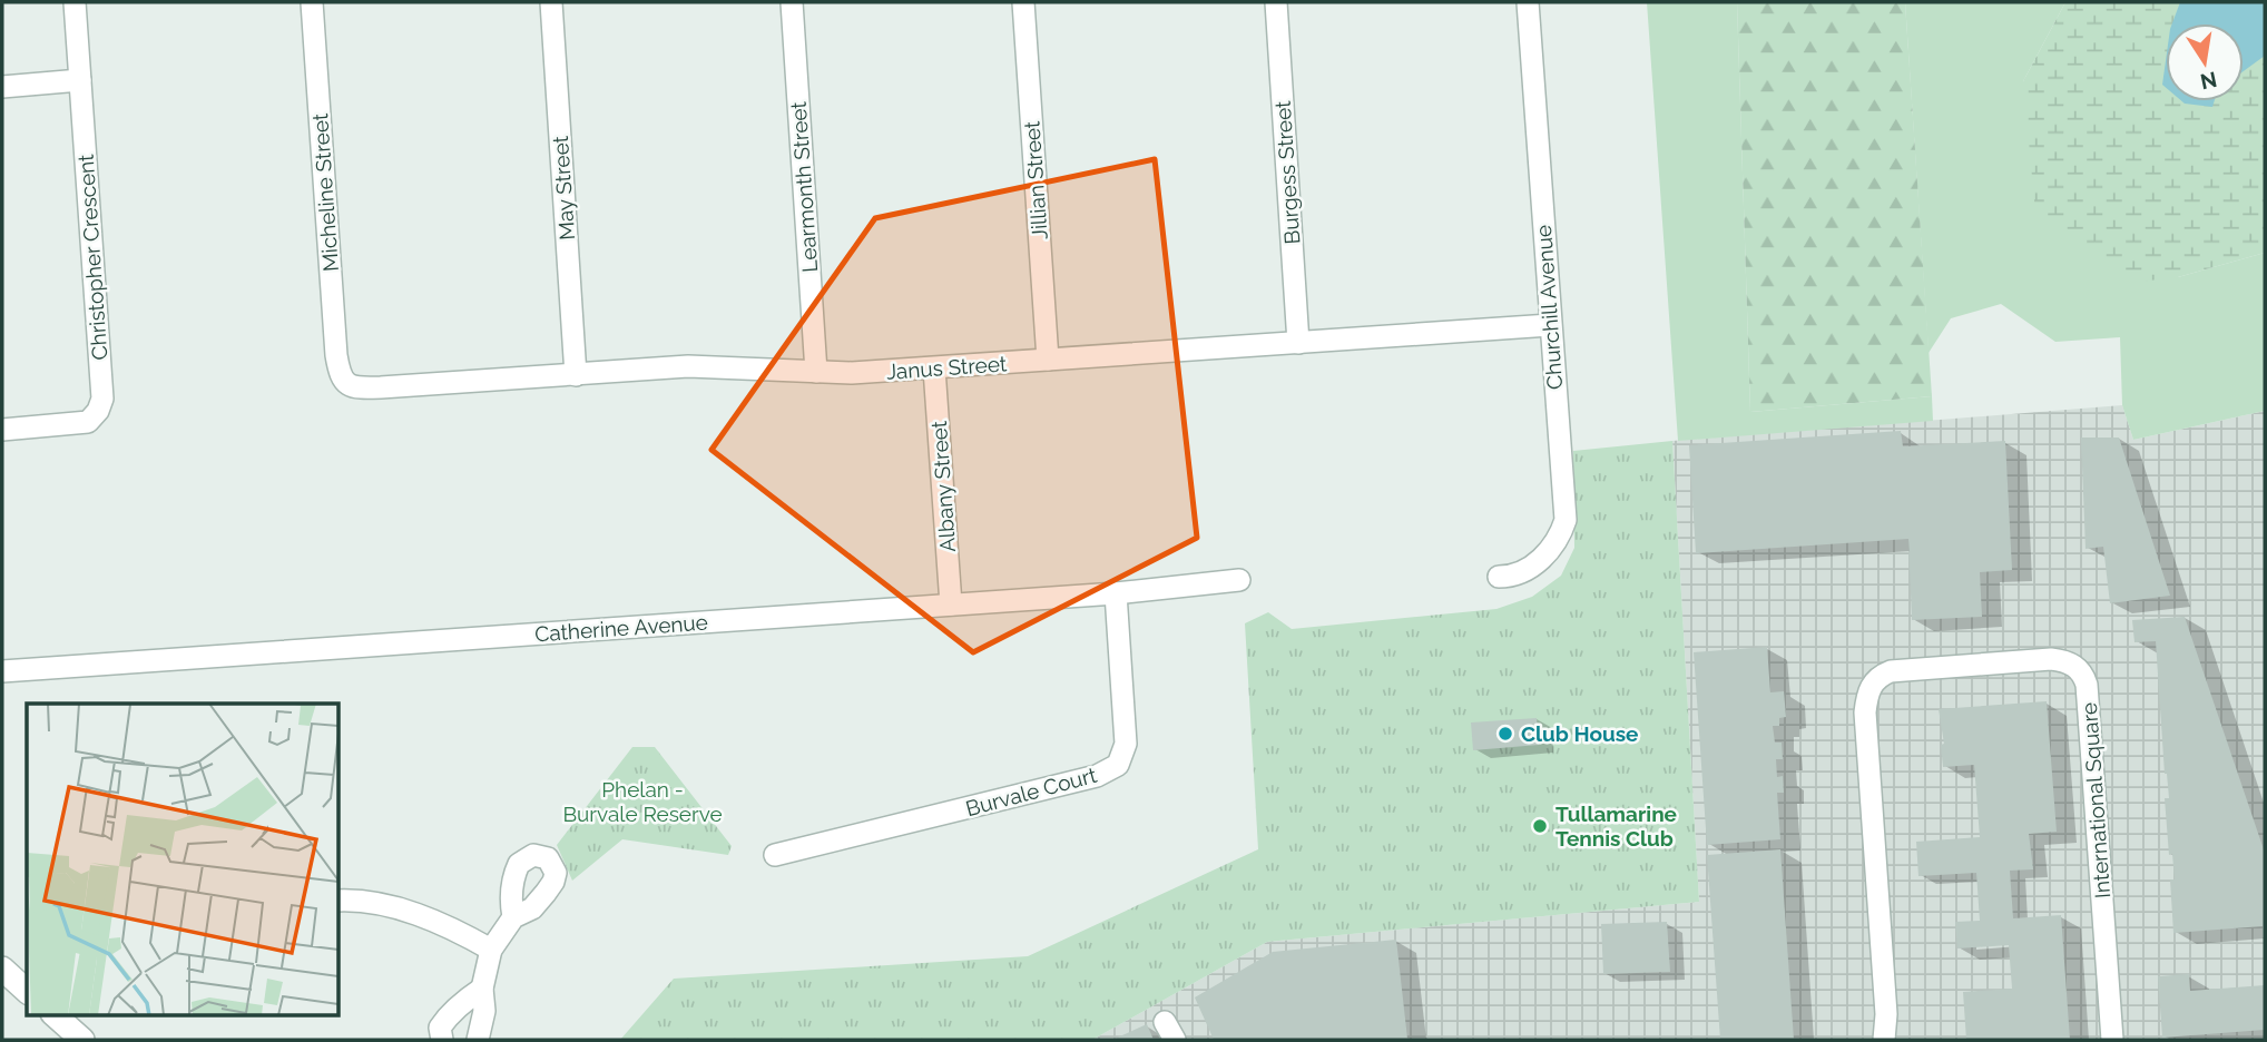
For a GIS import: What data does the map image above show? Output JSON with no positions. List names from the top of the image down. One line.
{"streets":{"street":["Burgess Street","Jillian Street","Learmonth Street","May Street","Micheline Street","Christopher Crescent","Churchill Avenue","Janus Street","Albany Street","Catherine Avenue","Burvale Court","International Square"]},"crossings":[["Burgess Street","Janus Street"],["Jillian Street","Janus Street"],["Learmonth Street","Janus Street"],["May Street","Janus Street"],["Micheline Street","Janus Street"],["Churchill Avenue","Janus Street"],["Janus Street","Albany Street"],["Albany Street","Catherine Avenue"],["Catherine Avenue","Burvale Court"]],"parks":["Phelan - Burvale Reserve"],"places":["Club House","Tullamarine Tennis Club"],"north":"bottom"}
